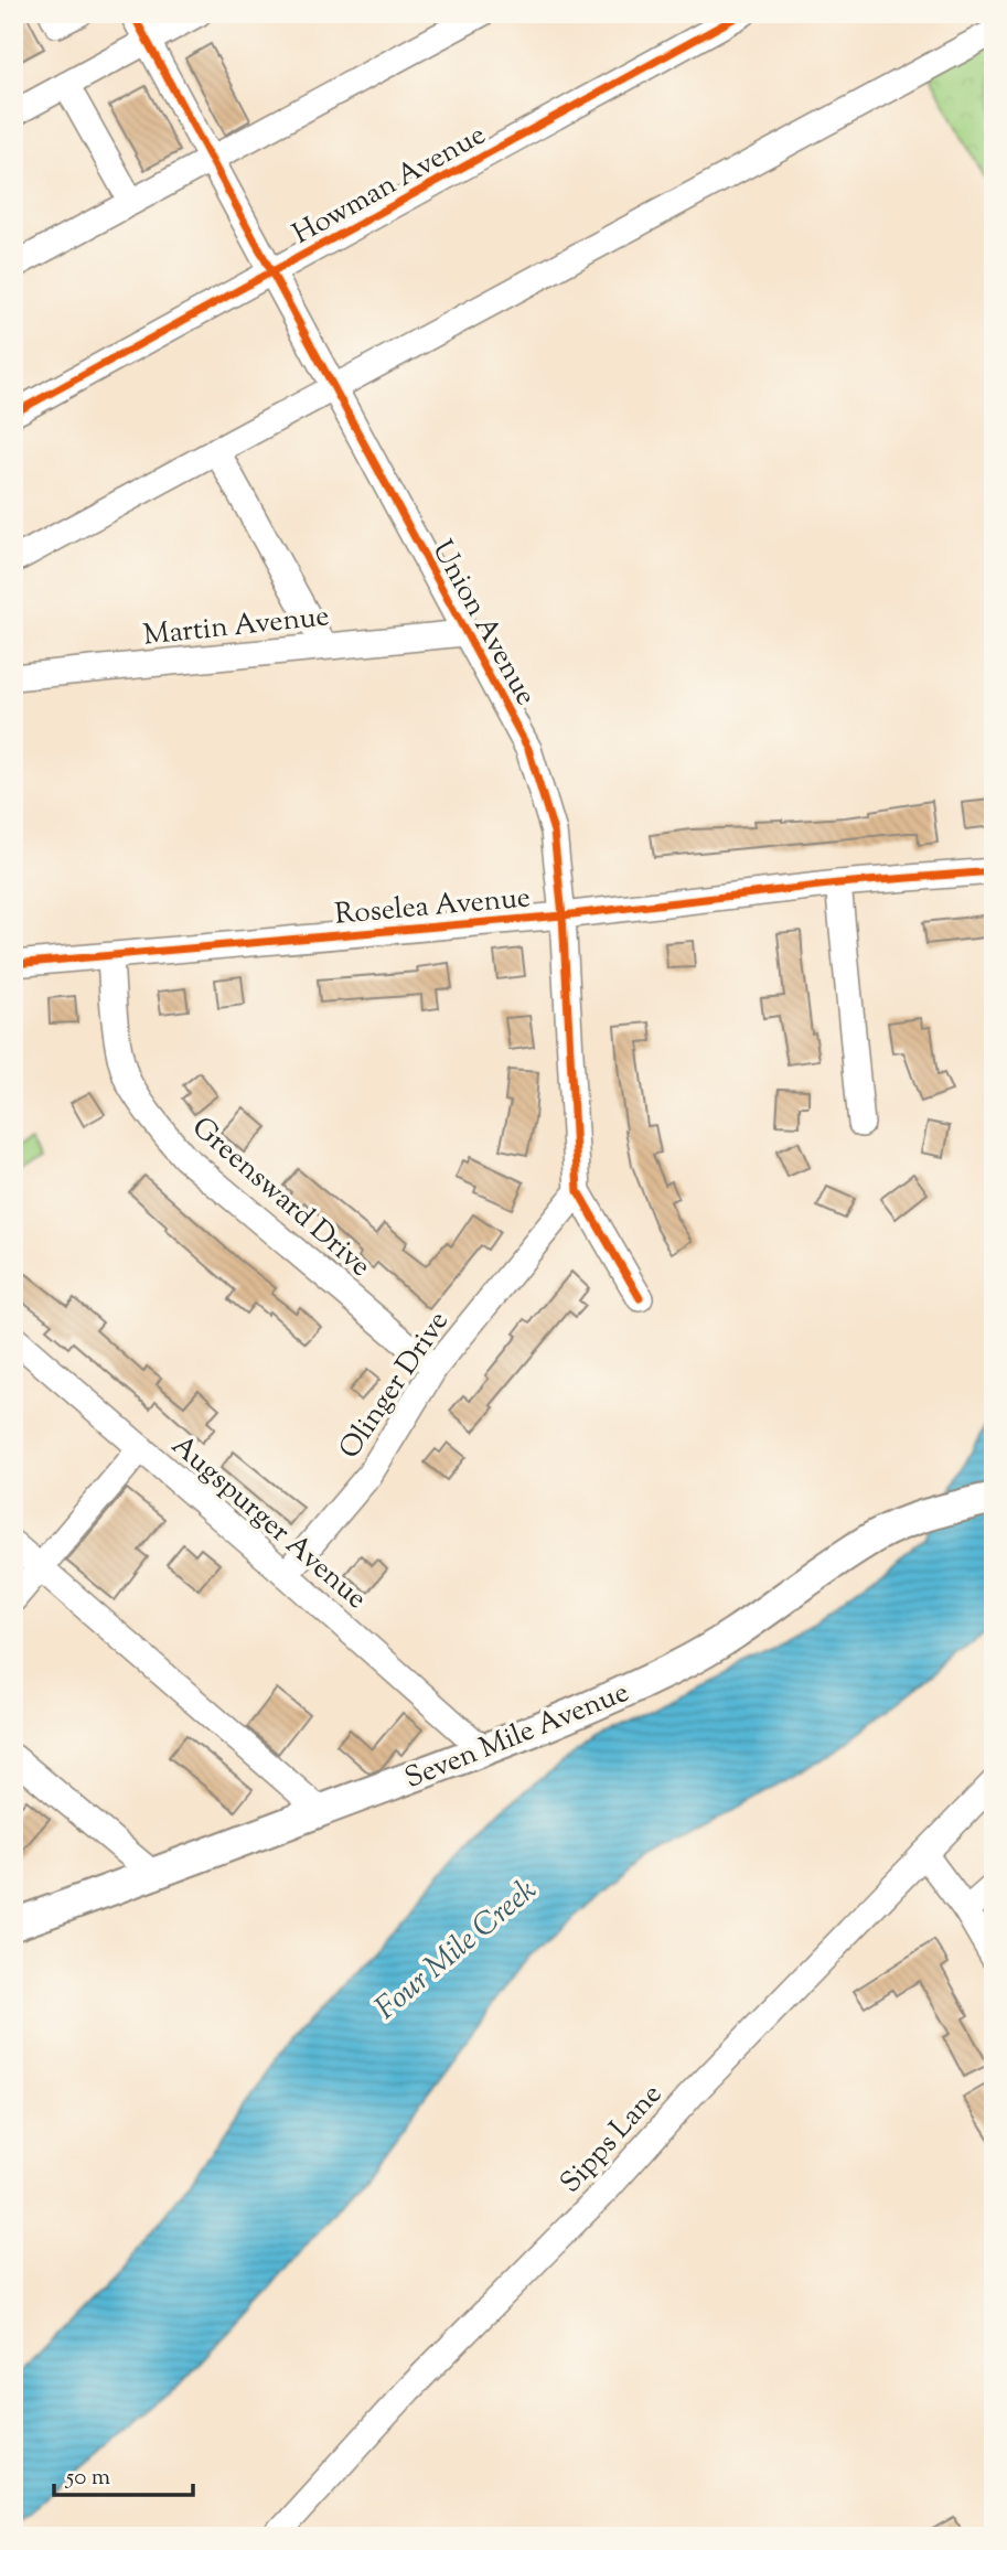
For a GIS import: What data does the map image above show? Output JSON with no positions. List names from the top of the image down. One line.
{"streets":{"main road":["Seven Mile Avenue"],"street":["Howman Avenue","Union Avenue","Martin Avenue","Roselea Avenue","Greensward Drive","Olinger Drive","Augspurger Avenue","Sipps Lane"]},"crossings":[["Howman Avenue","Union Avenue"],["Union Avenue","Martin Avenue"],["Union Avenue","Roselea Avenue"],["Union Avenue","Olinger Drive"],["Roselea Avenue","Greensward Drive"],["Greensward Drive","Olinger Drive"],["Olinger Drive","Augspurger Avenue"],["Augspurger Avenue","Seven Mile Avenue"]],"water":["Four Mile Creek"],"scale_bar":"50 m"}
